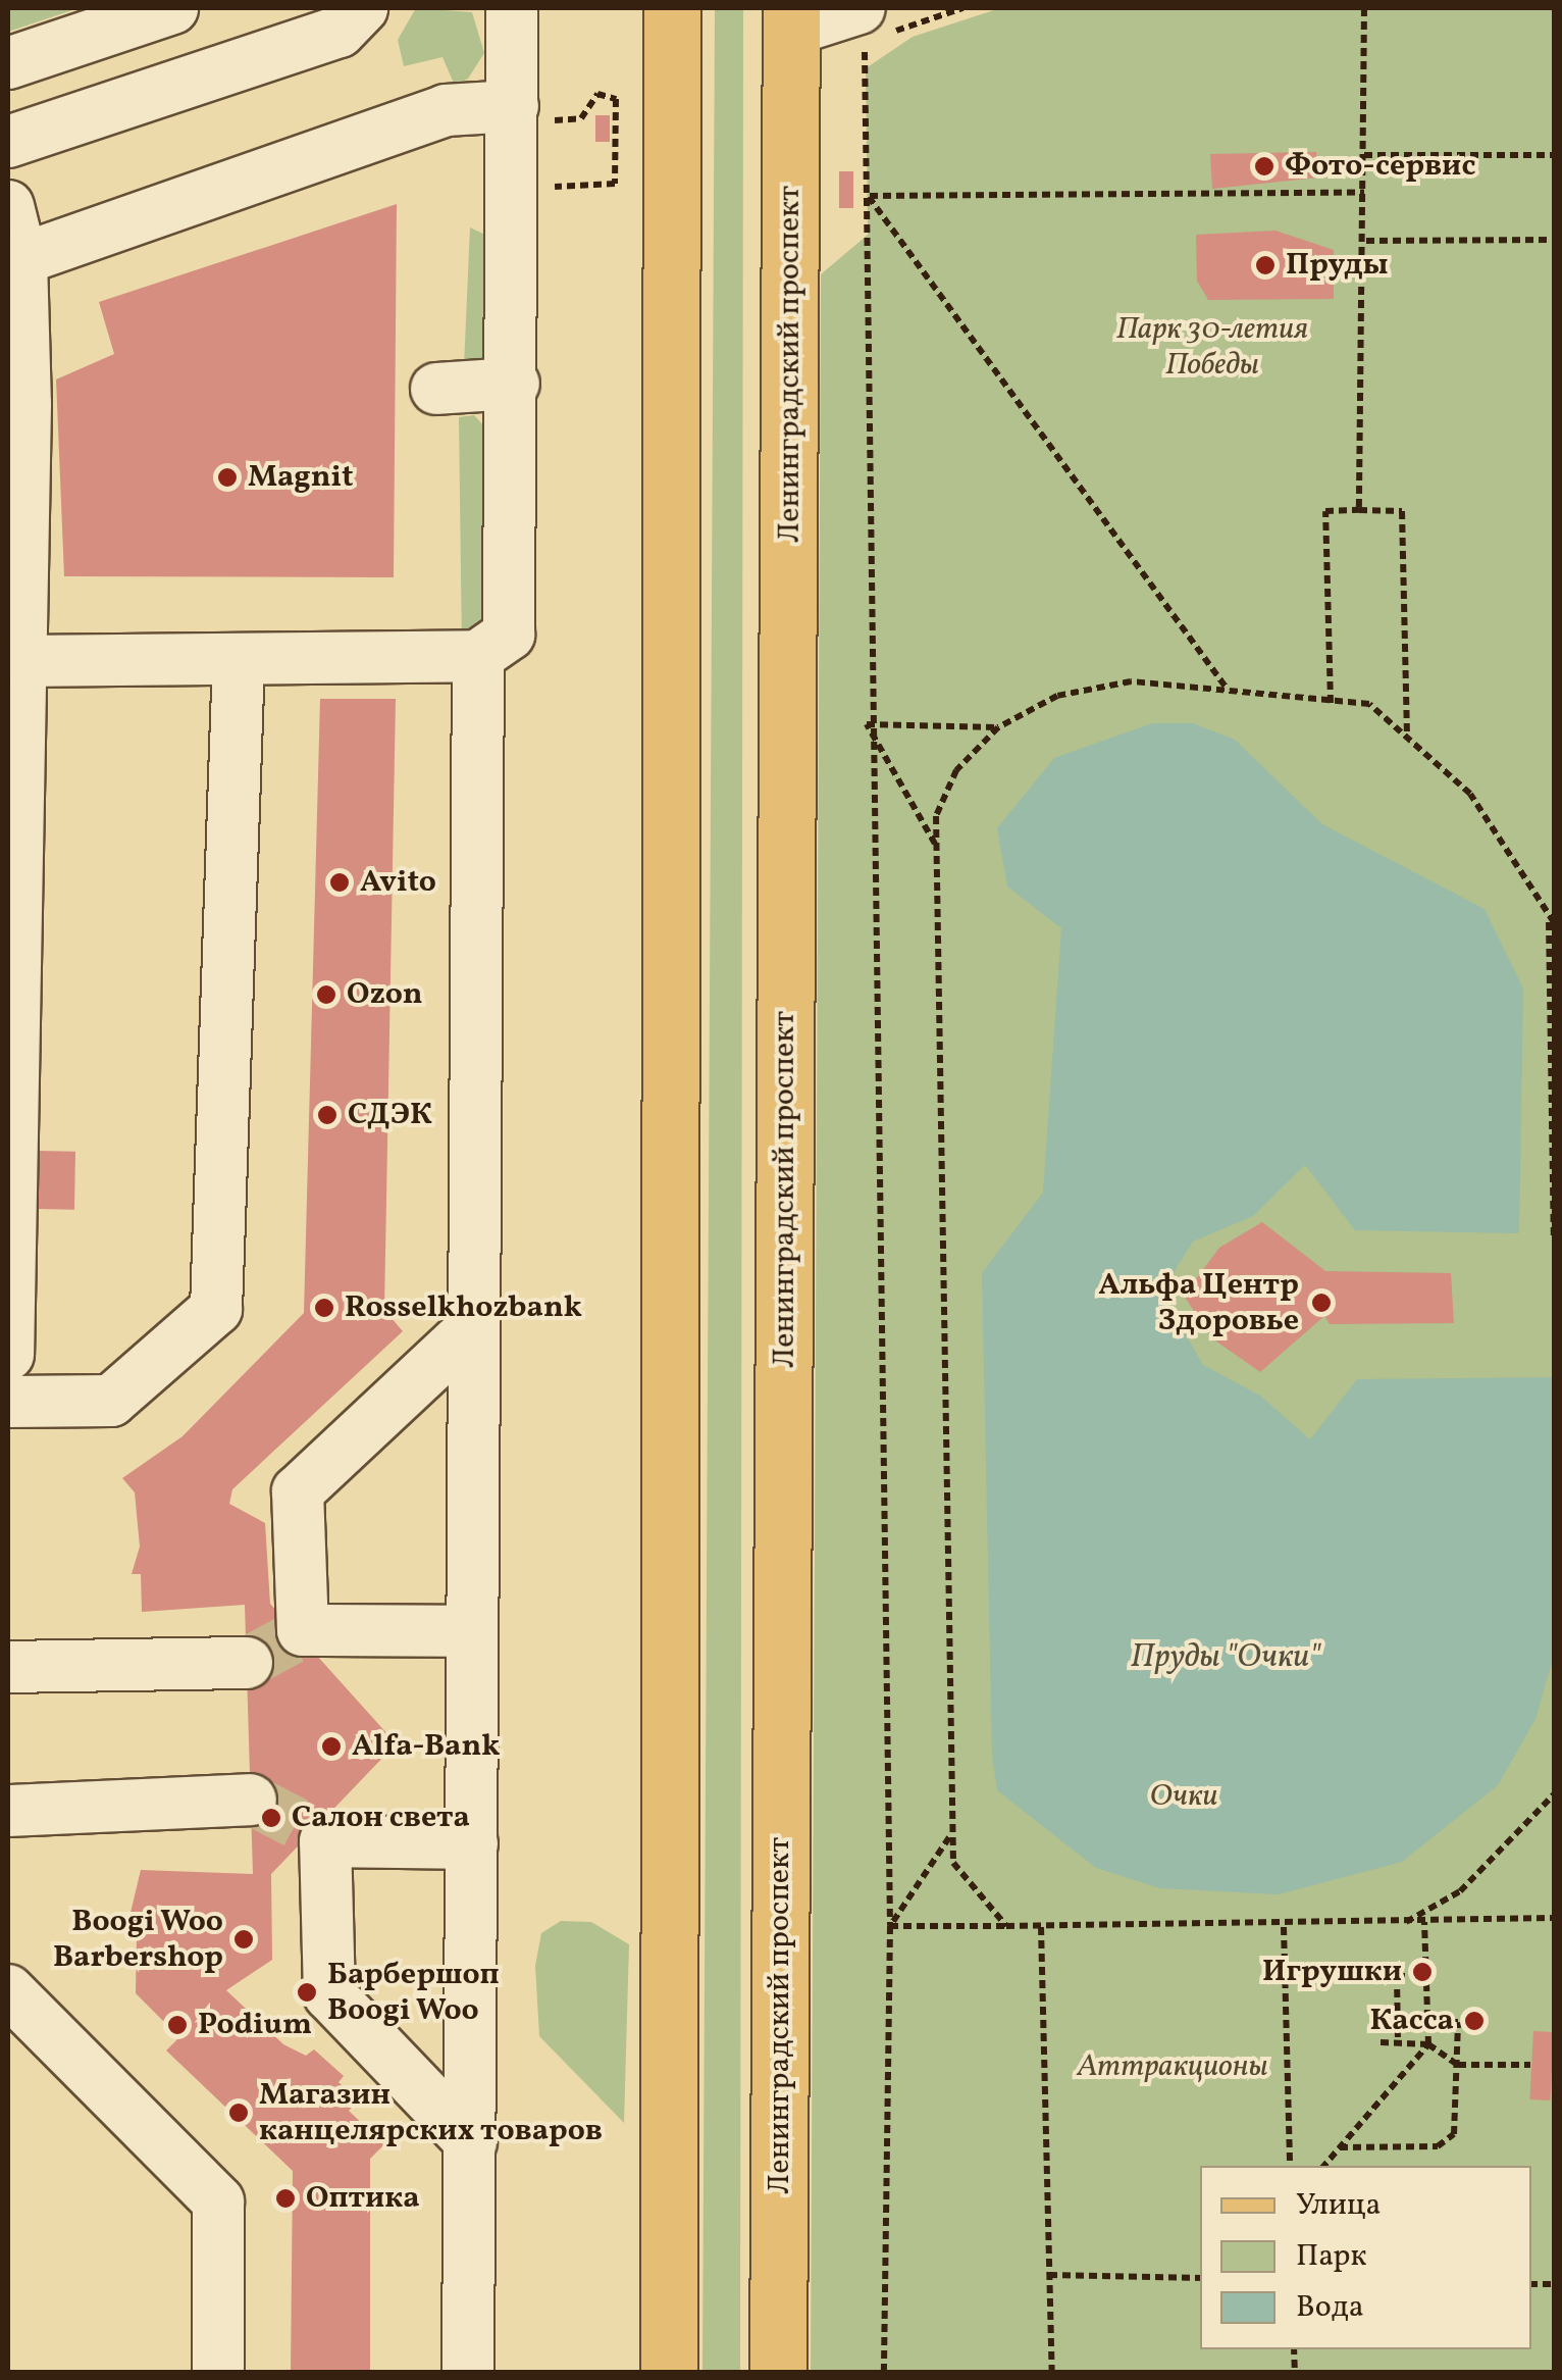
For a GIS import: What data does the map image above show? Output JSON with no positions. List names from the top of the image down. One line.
{"streets":{"main road":["Ленинградский проспект"]},"water":["Пруды \"Очки\""],"parks":["Парк 30-летия Победы","Очки","Аттракционы"],"places":["Фото-сервис","Пруды","Magnit","Avito","Ozon","СДЭК","Альфа Центр Здоровье","Rosselkhozbank","Alfa-Bank","Салон света","Boogi Woo Barbershop","Игрушки","Барбершоп Boogi Woo","Касса","Podium","Магазин канцелярских товаров","Оптика"],"legend":["Улица","Парк","Вода"]}
